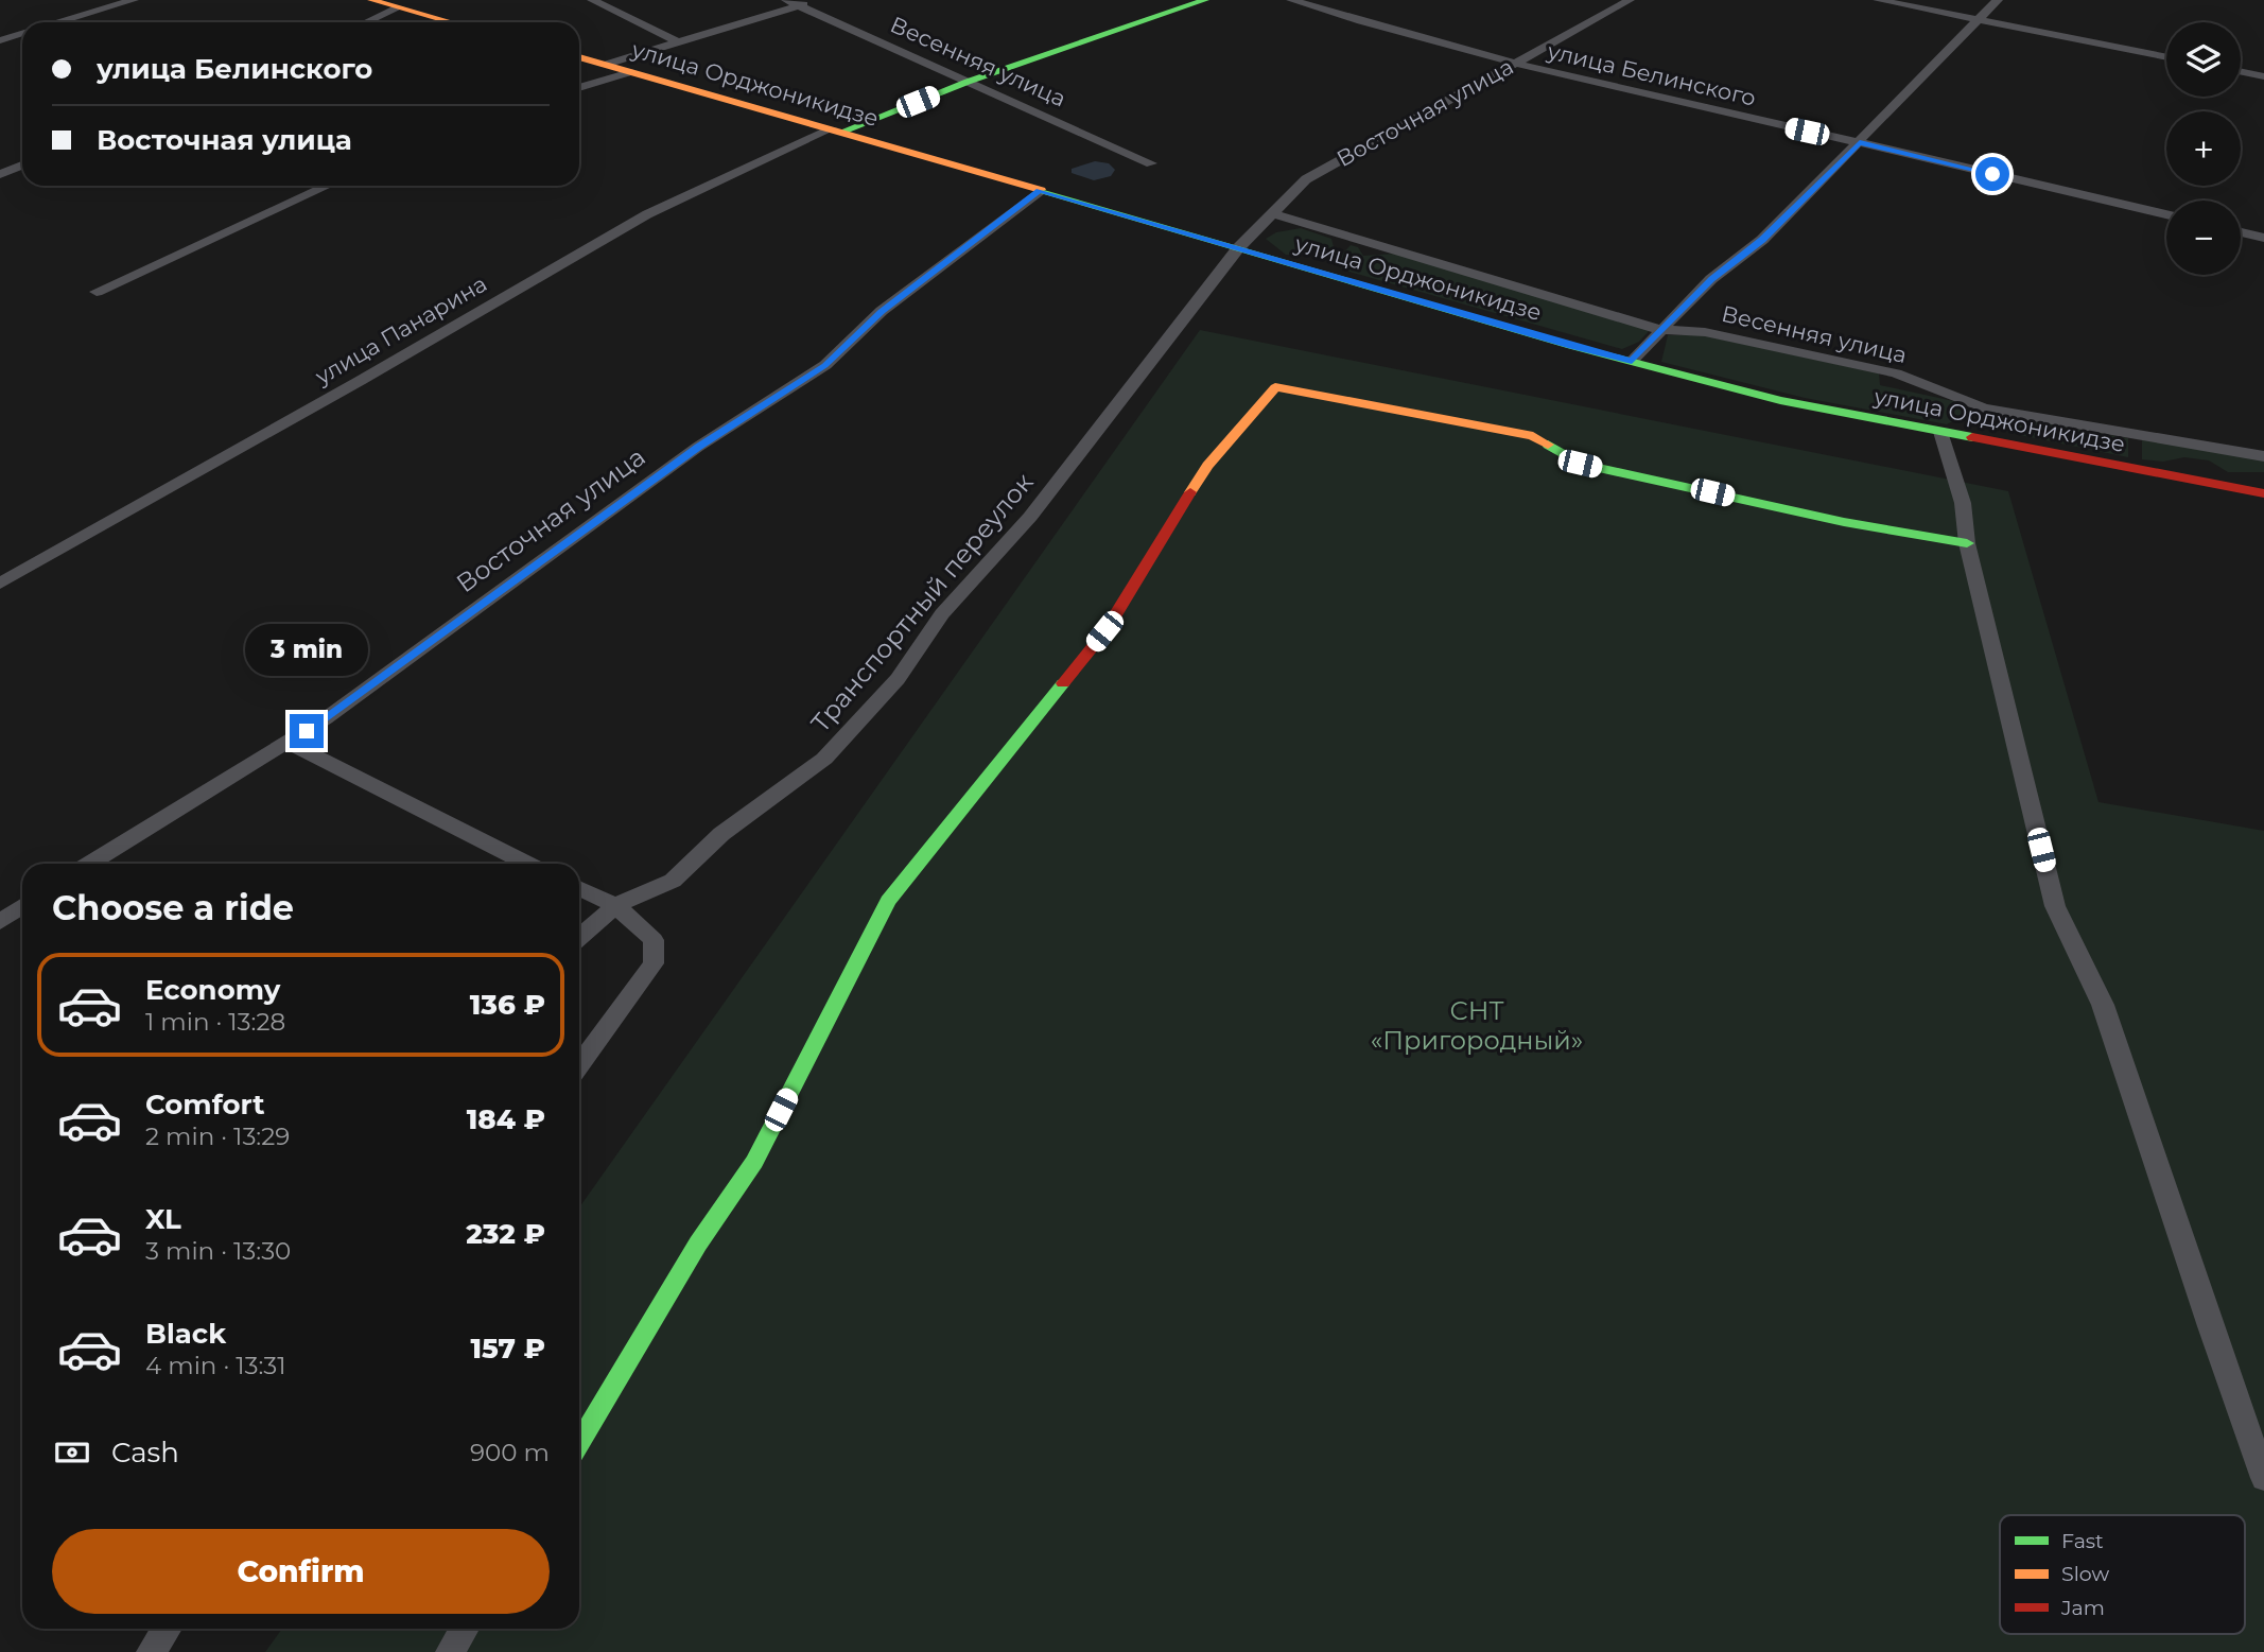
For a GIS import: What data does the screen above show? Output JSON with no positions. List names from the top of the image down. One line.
{"streets":{"street":["Весенняя улица","улица Белинского","улица Орджоникидзе","Восточная улица","улица Панарина","Транспортный переулок"]},"crossings":[["Весенняя улица","Восточная улица"],["Весенняя улица","улица Панарина"],["улица Белинского","Восточная улица"],["улица Орджоникидзе","Восточная улица"],["улица Орджоникидзе","улица Панарина"],["улица Орджоникидзе","Транспортный переулок"],["Восточная улица","Транспортный переулок"]],"parks":["СНТ «Пригородный»"],"legend":["Fast","Slow","Jam"],"page":{"map_buttons":["+","−"],"banner":["улица Белинского","Восточная улица"],"bubble":"3 min","heading":"Choose a ride","list":[{"name":"Economy","note":"1 min · 13:28","value":"136 ₽"},{"name":"Comfort","note":"2 min · 13:29","value":"184 ₽"},{"name":"XL","note":"3 min · 13:30","value":"232 ₽"},{"name":"Black","note":"4 min · 13:31","value":"157 ₽"}],"pay":["Cash","900 m"],"buttons":"Confirm"}}
